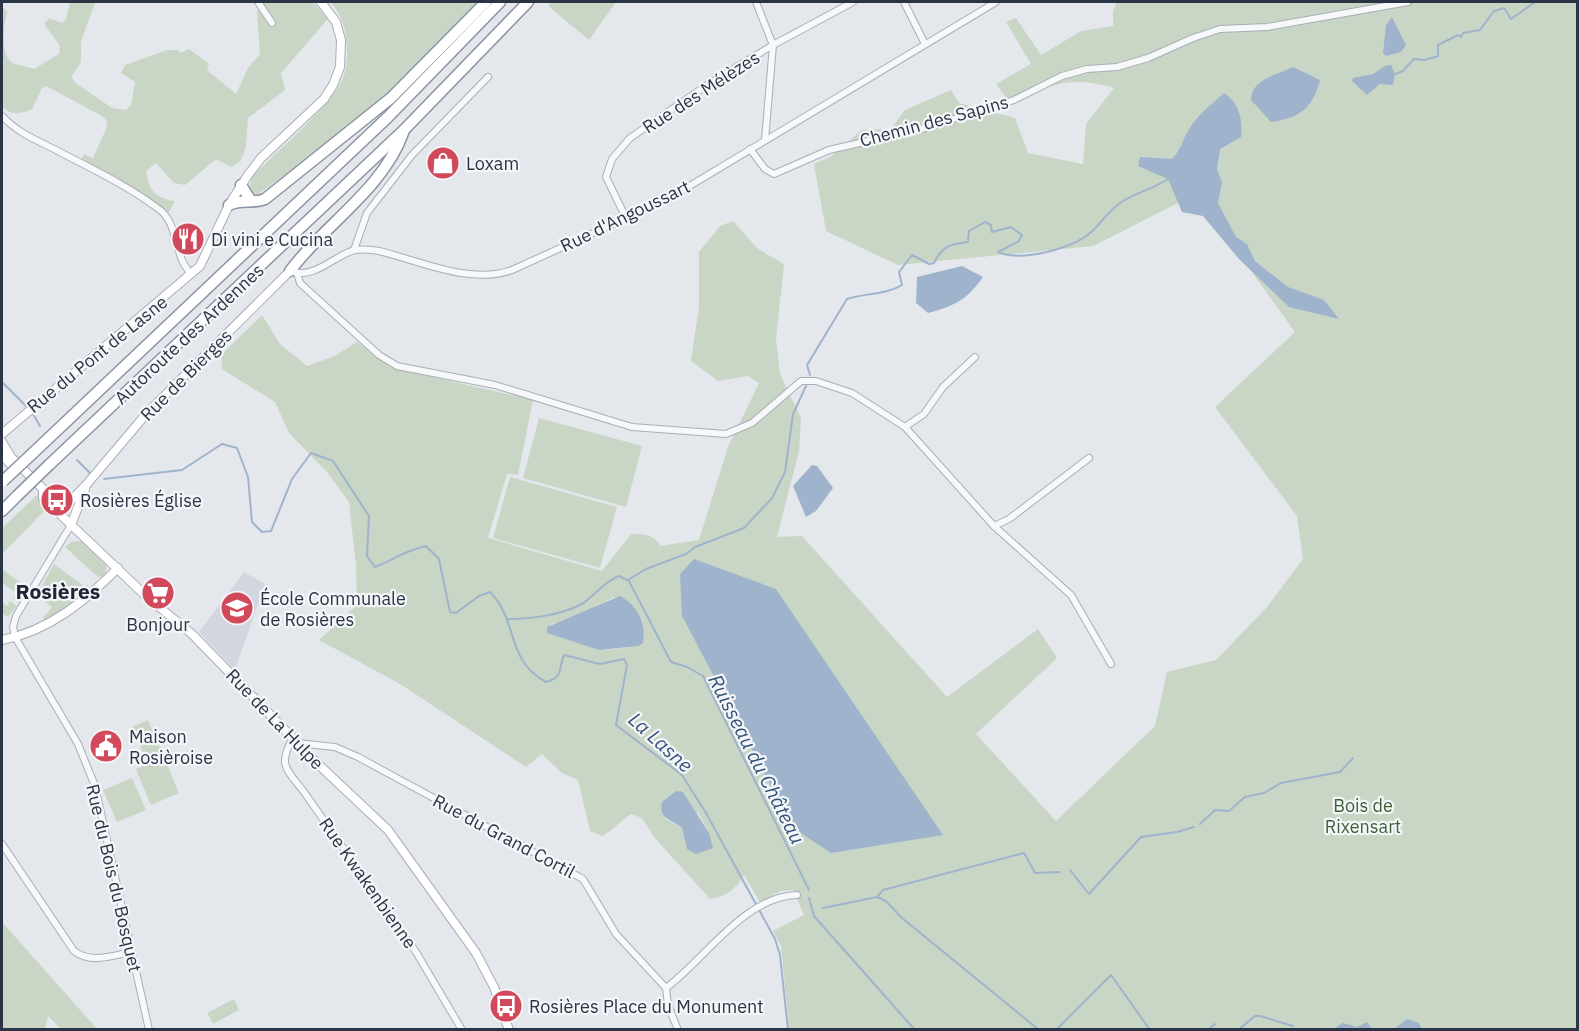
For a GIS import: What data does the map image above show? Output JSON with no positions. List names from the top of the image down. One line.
{"streets":{"highway":["Autoroute des Ardennes"],"street":["Rue des Mélèzes","Chemin des Sapins","Rue d'Angoussart","Rue du Pont de Lasne","Rue de Bierges","Rue de La Hulpe","Rue du Grand Cortil","Rue du Bois du Bosquet","Rue Kwakenbienne"]},"crossings":[["Rue des Mélèzes","Rue d'Angoussart"],["Chemin des Sapins","Rue d'Angoussart"],["Rue d'Angoussart","Rue de Bierges"],["Rue de Bierges","Rue de La Hulpe"],["Rue de La Hulpe","Rue du Grand Cortil"],["Rue de La Hulpe","Rue Kwakenbienne"],["Rue du Grand Cortil","Rue Kwakenbienne"]],"districts":["Rosières"],"water":["La Lasne","Ruisseau du Château"],"parks":["Bois de Rixensart"],"places":{"shop":["Loxam"],"restaurant":["Di vini e Cucina"],"bus stop":["Rosières Église","Rosières Place du Monument"],"supermarket":["Bonjour"],"school or university":["École Communale de Rosières"],"public building":["Maison Rosièroise"]}}
